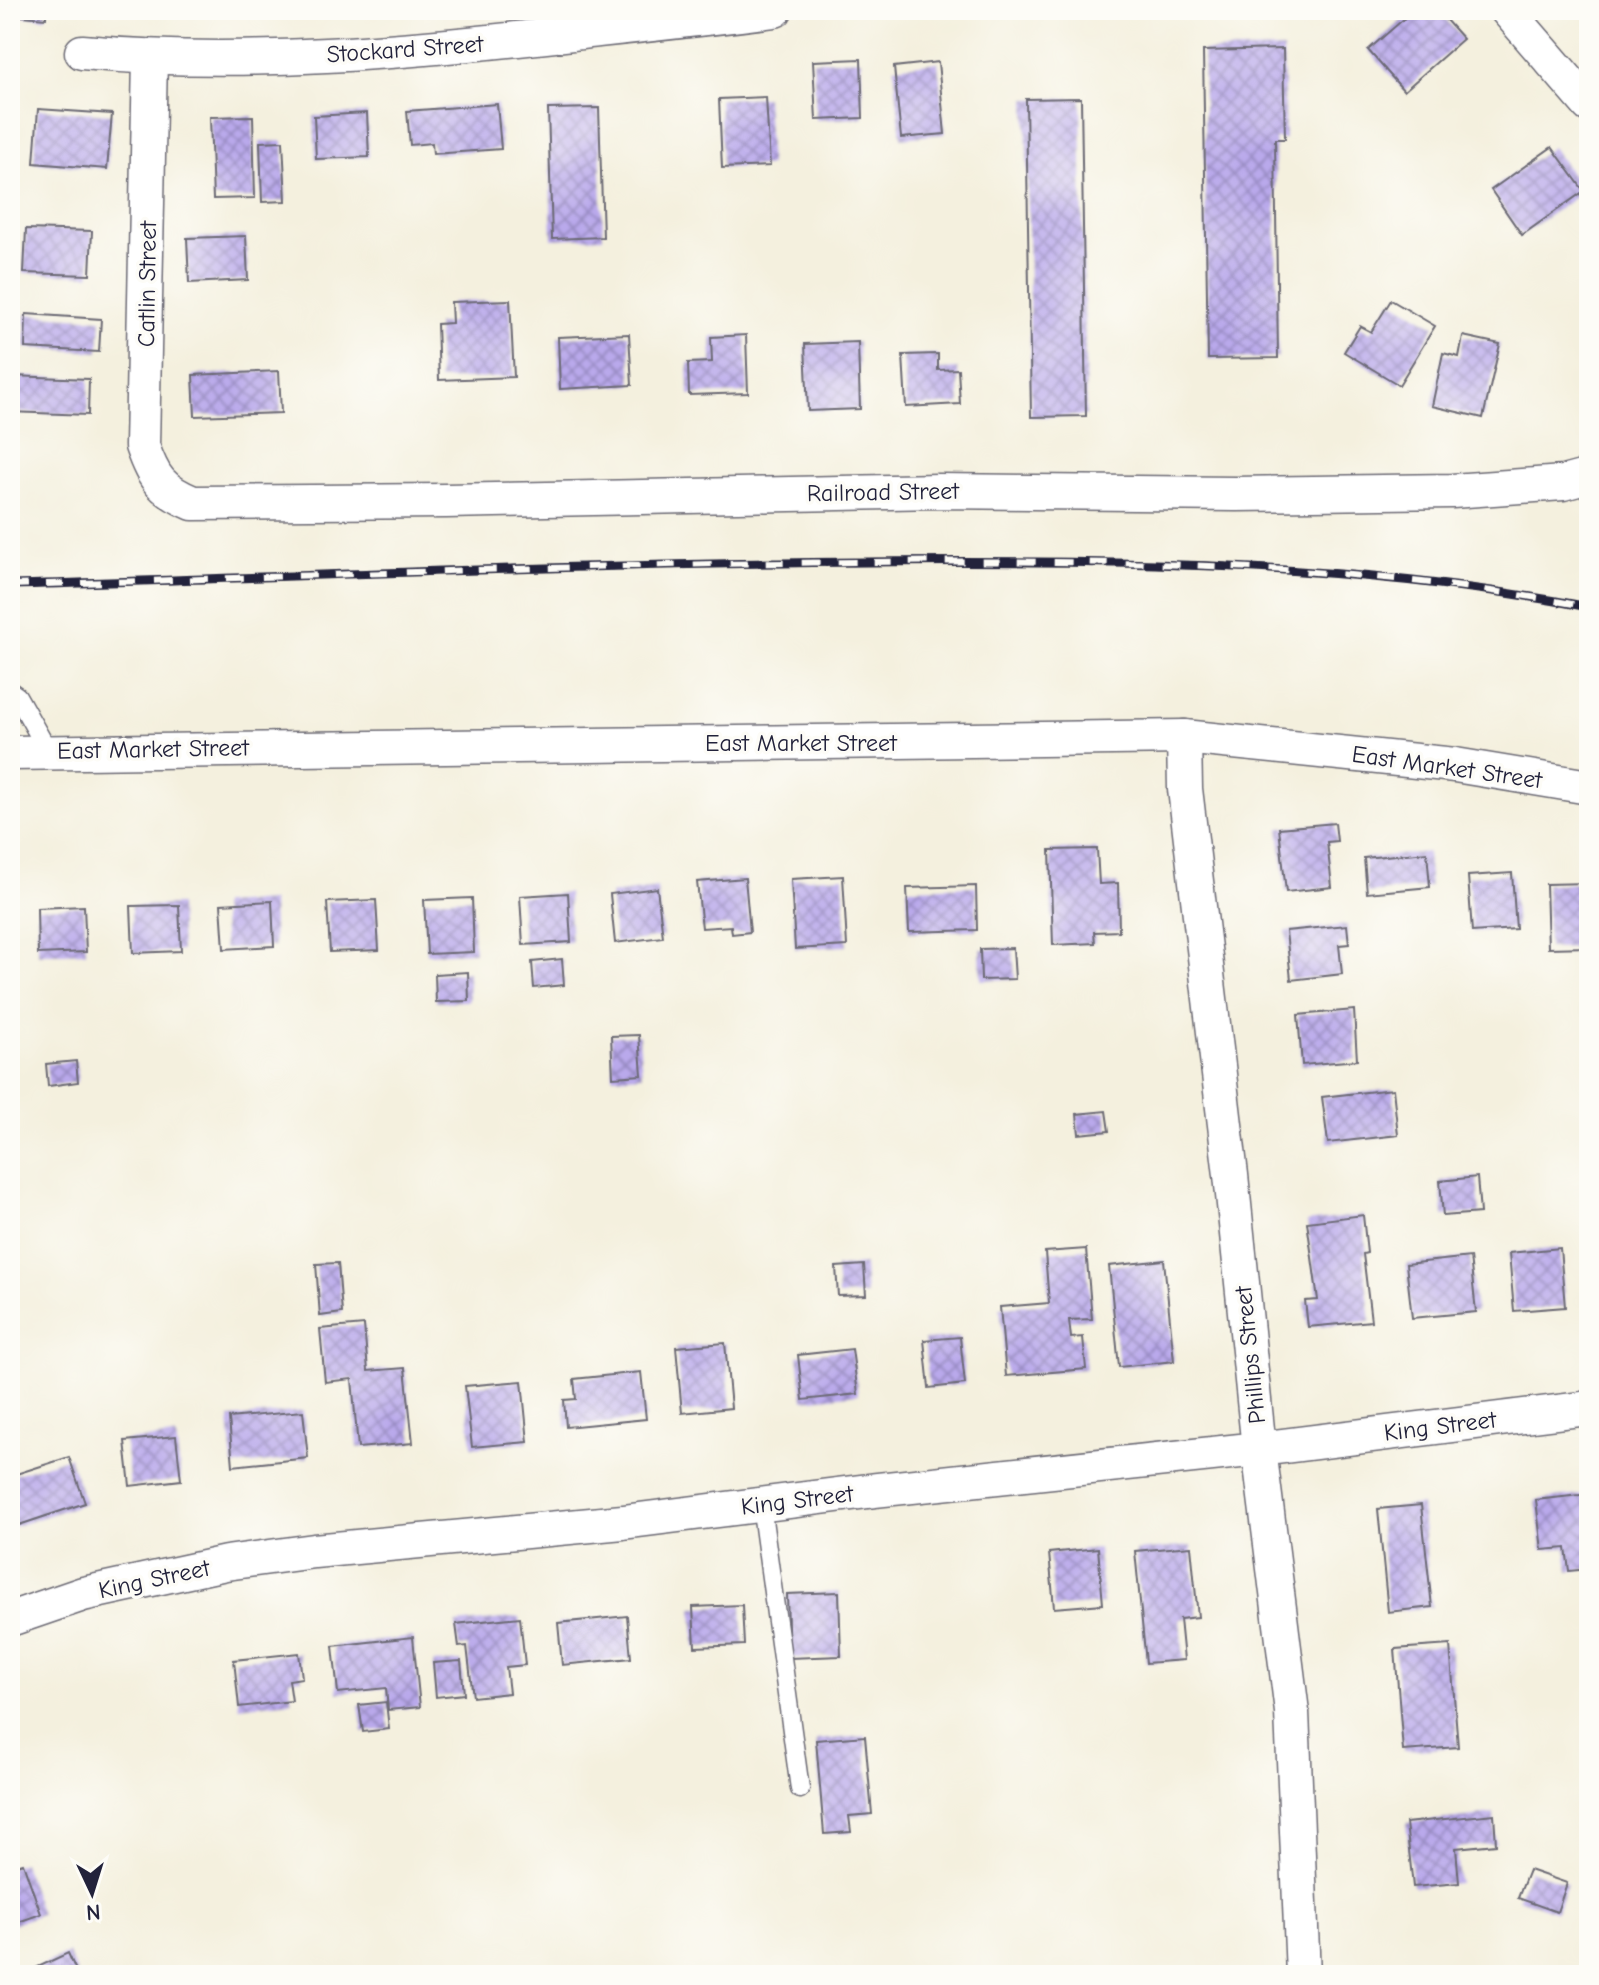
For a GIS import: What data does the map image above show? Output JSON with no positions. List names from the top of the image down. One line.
{"streets":{"street":["Stockard Street","Catlin Street","Railroad Street","East Market Street","Phillips Street","King Street"]},"crossings":[["Stockard Street","Catlin Street"],["Catlin Street","Railroad Street"],["East Market Street","Phillips Street"],["Phillips Street","King Street"]],"north":"bottom"}
